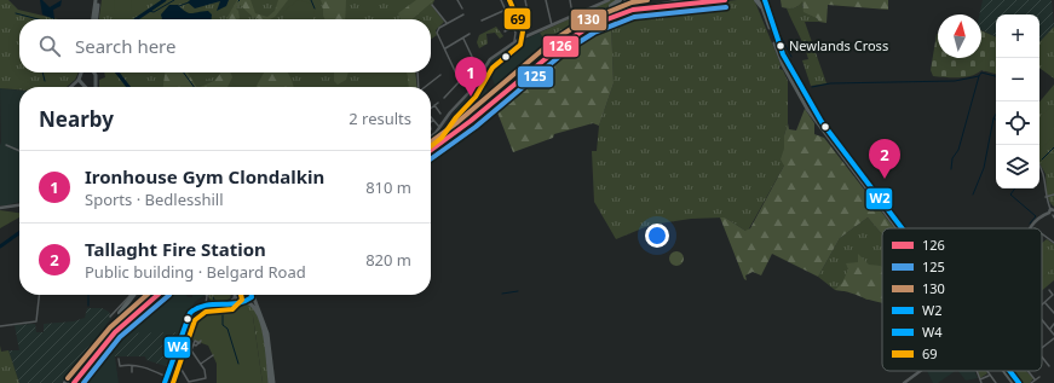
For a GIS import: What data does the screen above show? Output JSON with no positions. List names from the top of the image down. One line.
{"places":["Newlands Cross"],"lines":["transit line 126","transit line 130","transit line W2","transit line 69","transit line 125","transit line W4"],"legend":["126","125","130","W2","W4","69"],"north":"top","page":{"map_buttons":["+","−"],"search":"Search here","pins":["1","2"],"heading":["Nearby","2 results"],"list":[{"mark":"1","name":"Ironhouse Gym Clondalkin","note":"Sports · Bedlesshill","value":"810 m"},{"mark":"2","name":"Tallaght Fire Station","note":"Public building · Belgard Road","value":"820 m"}]}}
